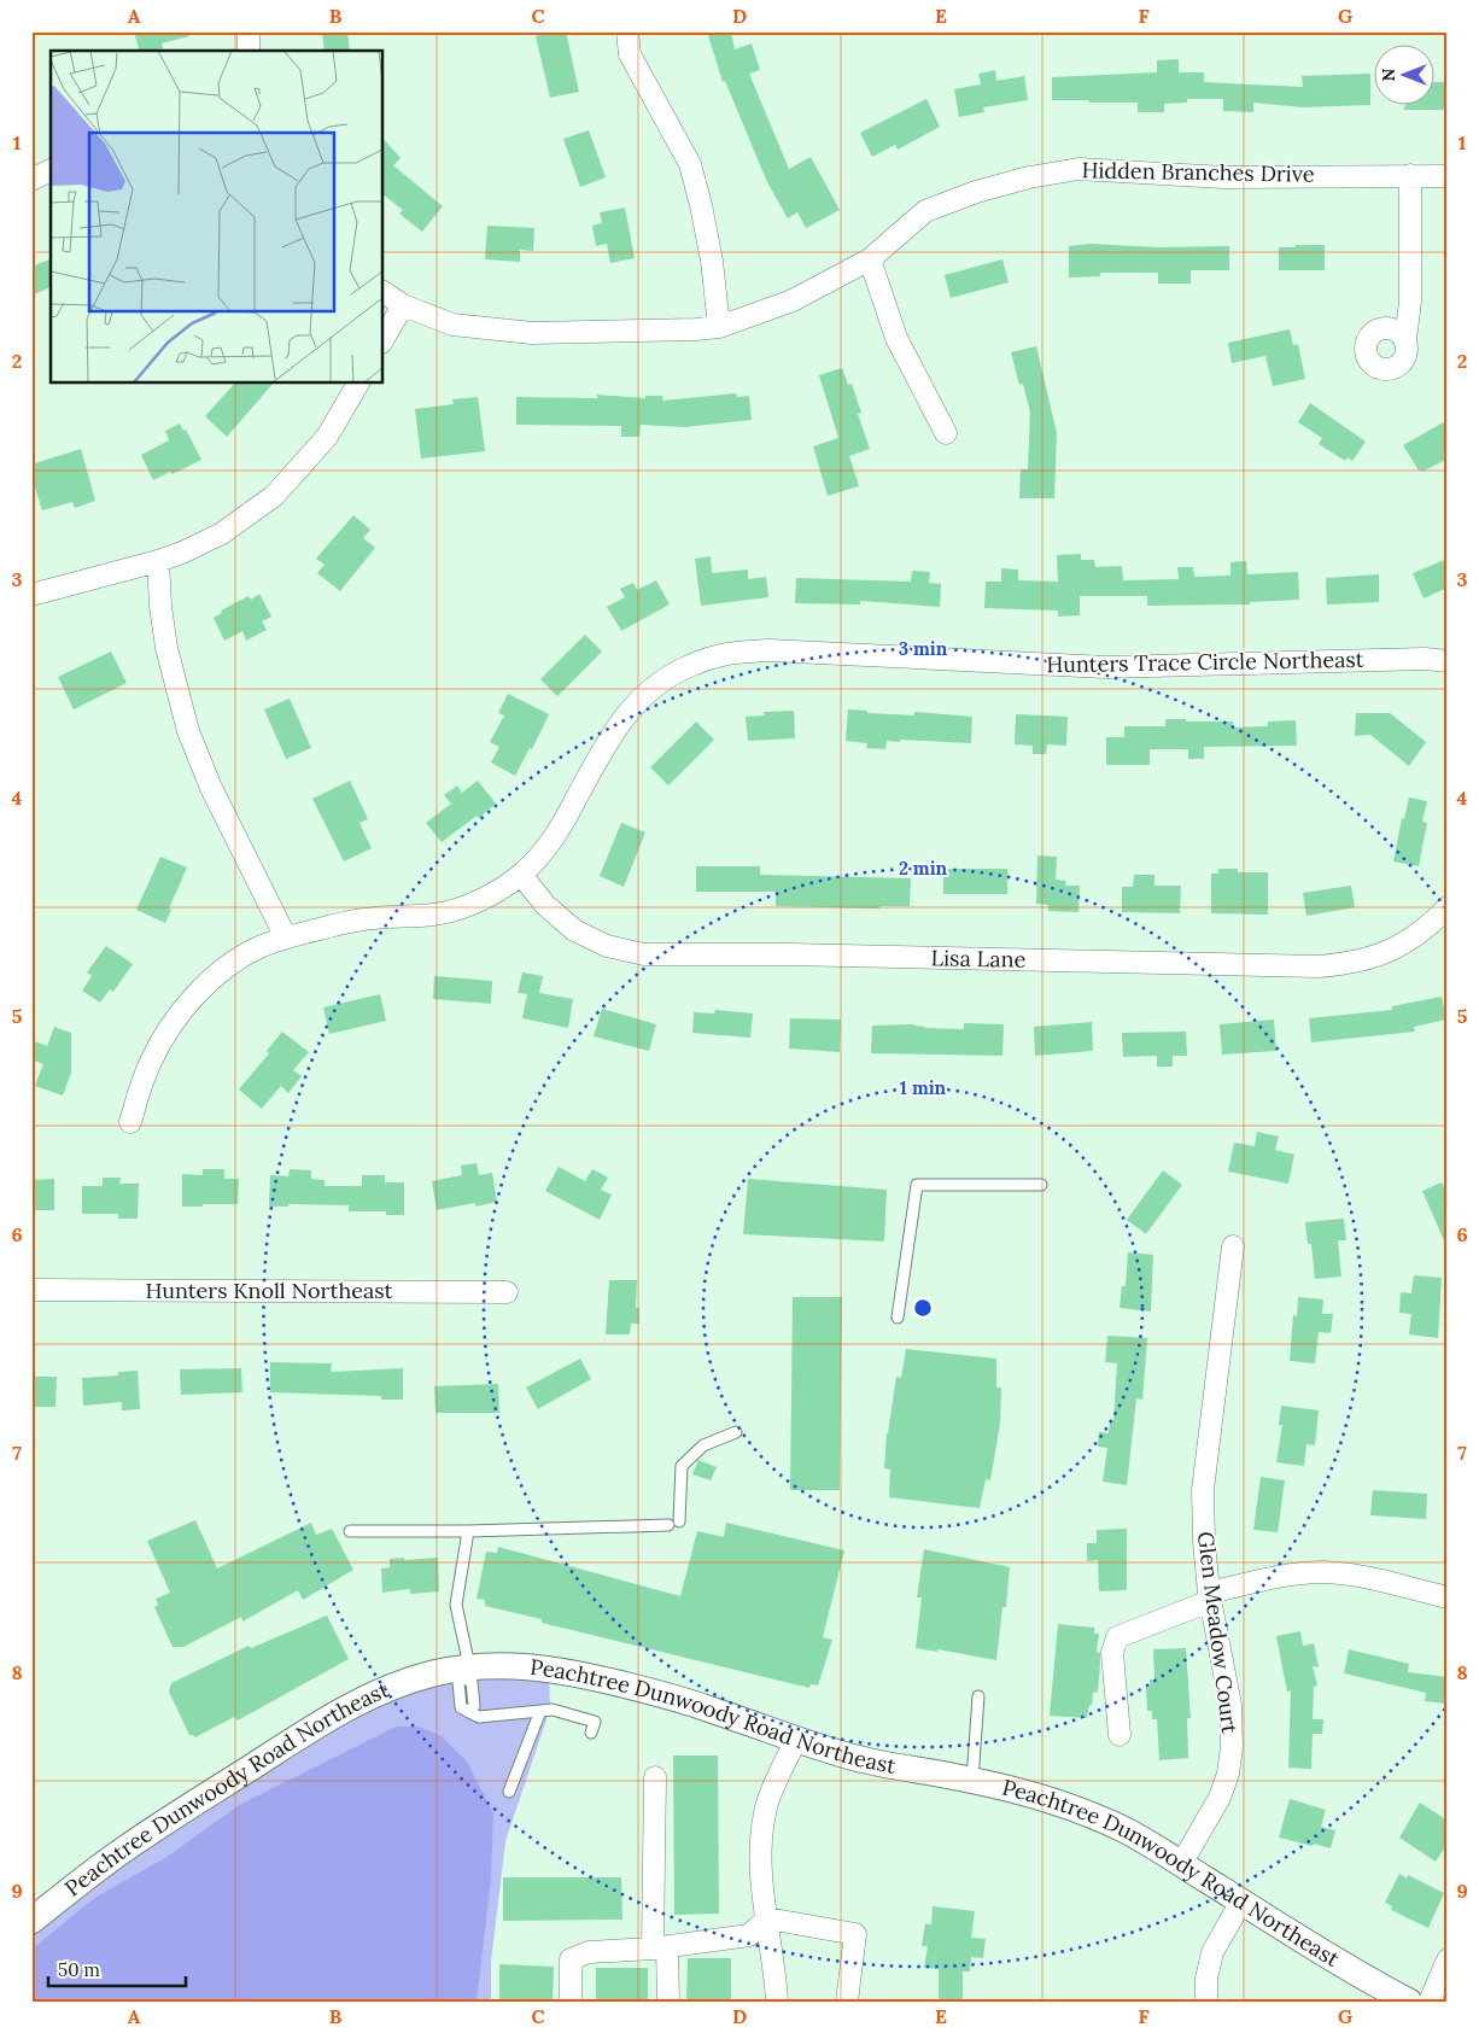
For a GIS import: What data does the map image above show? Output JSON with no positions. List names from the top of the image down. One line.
{"streets":{"street":["Hidden Branches Drive","Hunters Trace Circle Northeast","Lisa Lane","Hunters Knoll Northeast","Glen Meadow Court","Peachtree Dunwoody Road Northeast"]},"crossings":[["Hunters Trace Circle Northeast","Lisa Lane"],["Glen Meadow Court","Peachtree Dunwoody Road Northeast"]],"scale_bar":"50 m","north":"left","grid":{"columns":["A","B","C","D","E","F","G"],"rows":["1","2","3","4","5","6","7","8","9"]},"rings":["3 min","2 min","1 min"]}
